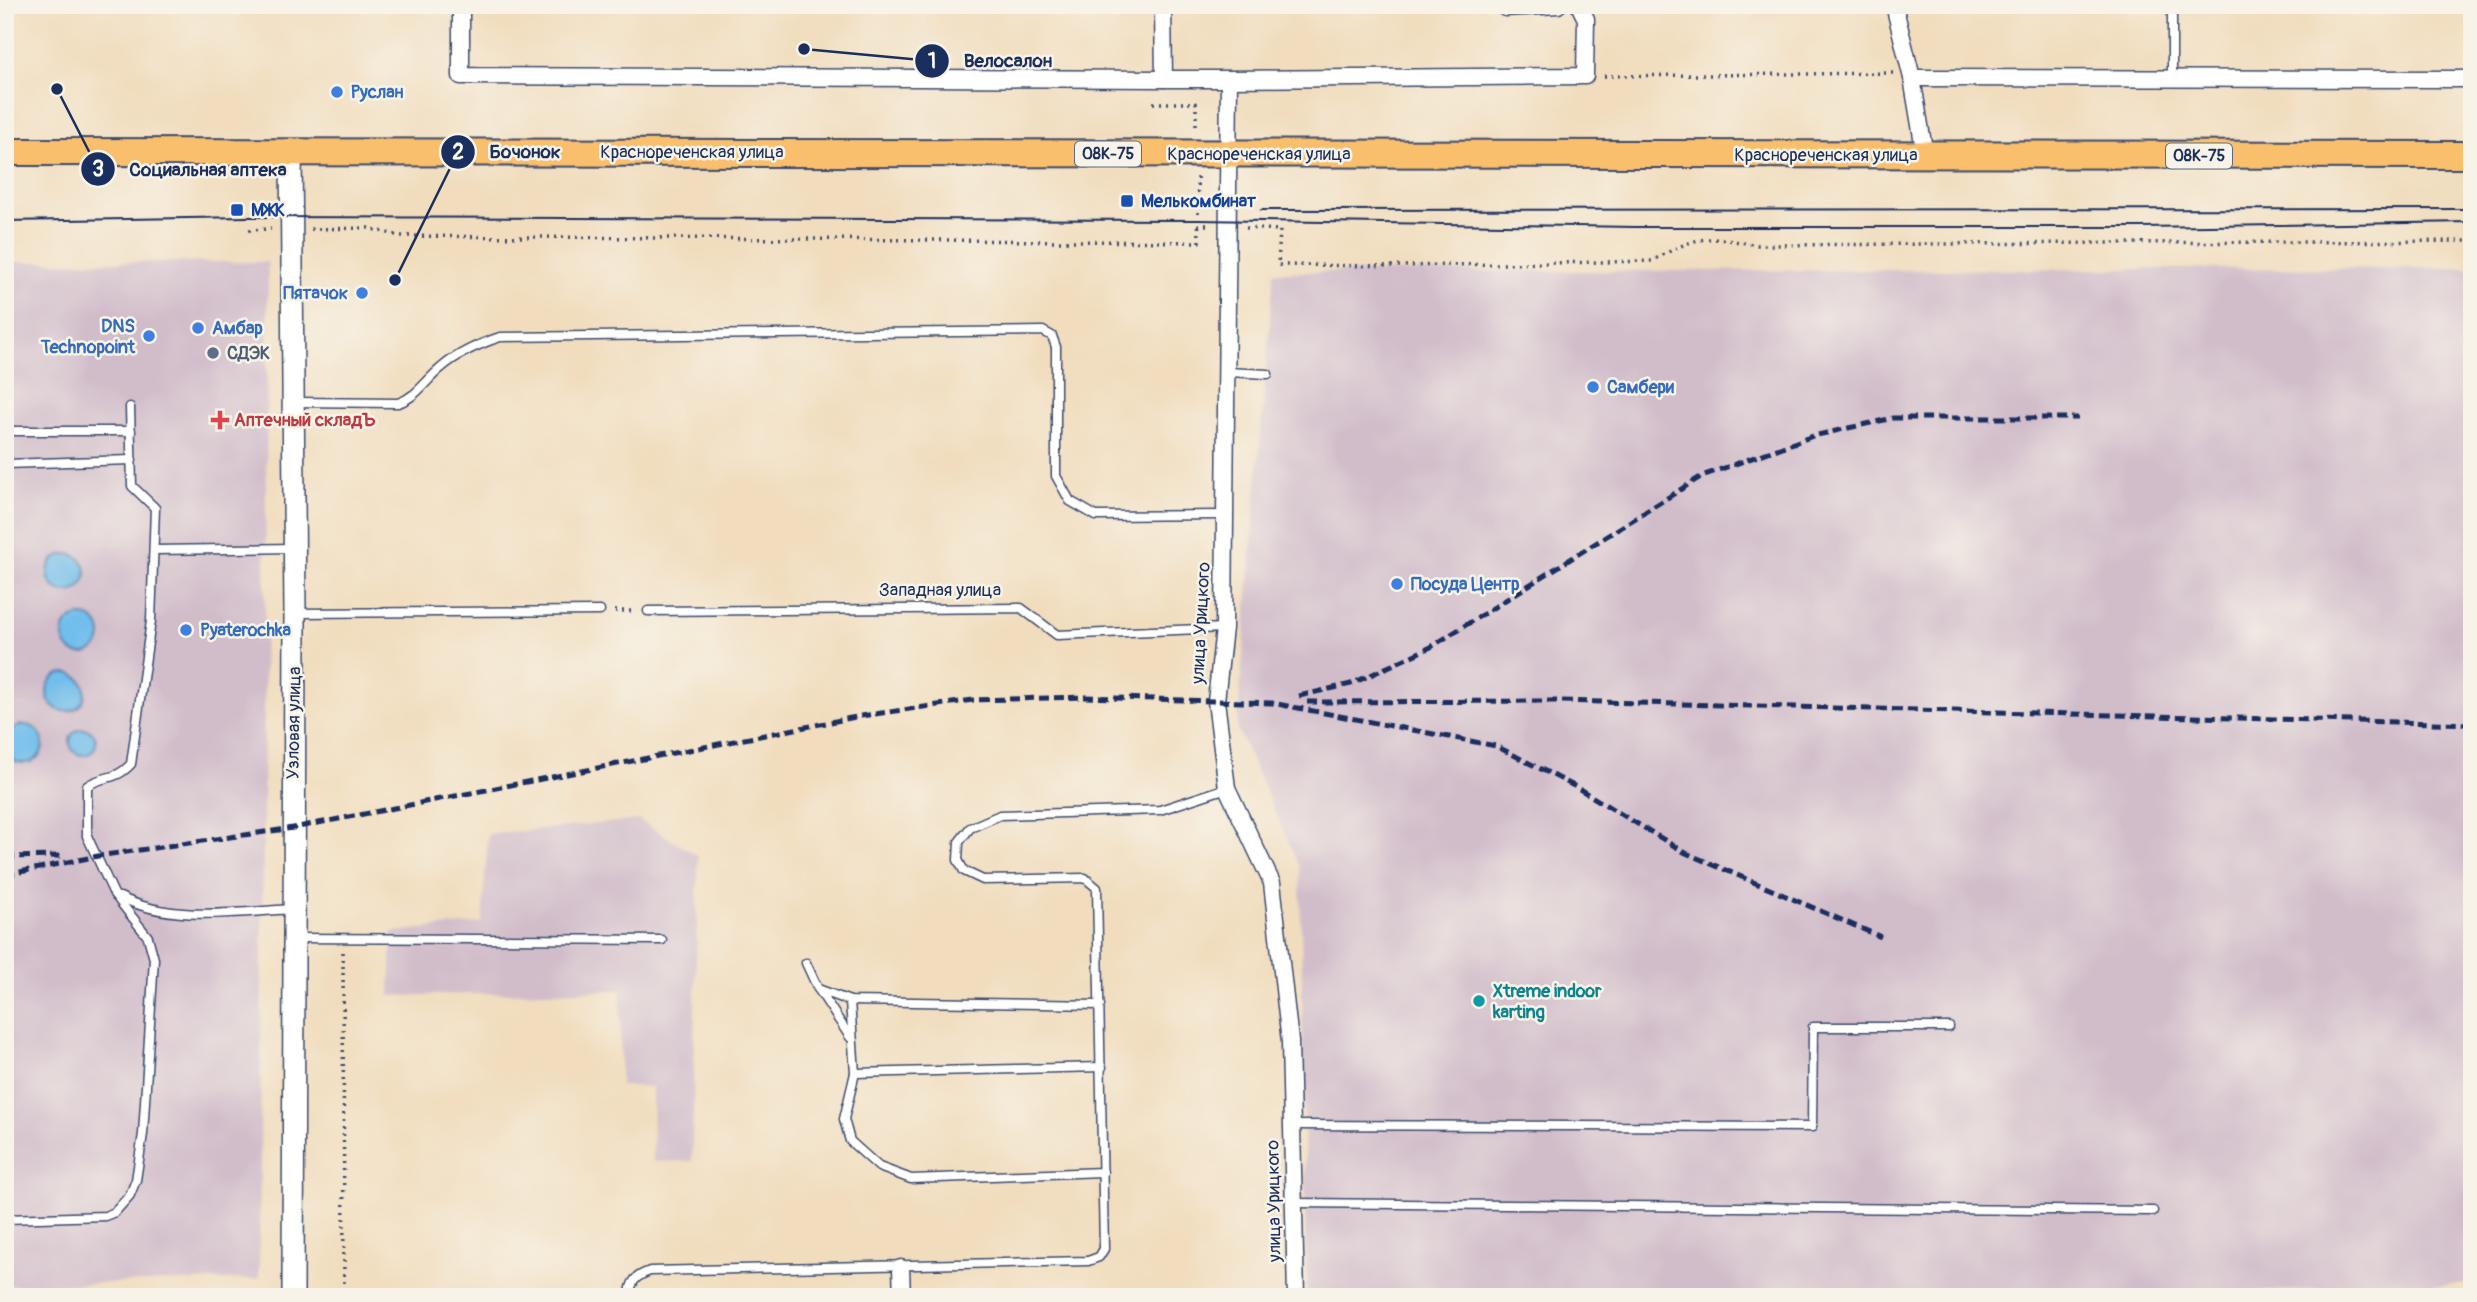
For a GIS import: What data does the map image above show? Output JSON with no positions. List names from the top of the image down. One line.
{"streets":{"main road":["Краснореченская улица","08К-75"],"street":["улица Урицкого","Узловая улица"],"lane":["Западная улица"]},"crossings":[["Краснореченская улица","улица Урицкого"],["Краснореченская улица","Узловая улица"],["Западная улица","улица Урицкого"]],"places":{"other":["Велосалон","Социальная аптека","Руслан","Бочонок","Пятачок","Амбар","DNS Technopoint","СДЭК","Самбери","Посуда Центр","Pyaterochka","Xtreme indoor karting"],"transit":["Мелькомбинат","МЖК"],"health":["Аптечный складЪ"]}}
